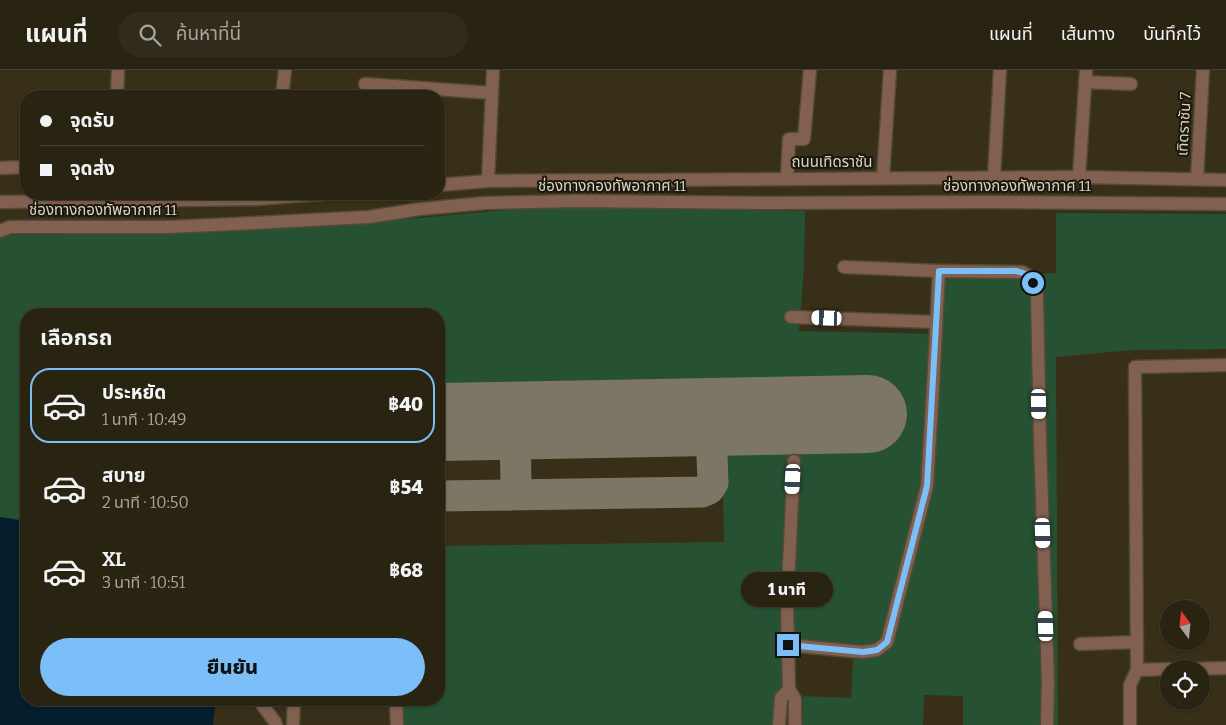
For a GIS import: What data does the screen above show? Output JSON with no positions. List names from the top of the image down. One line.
{"streets":{"street":["เทิดราชัน 7","ถนนเทิดราชัน","ช่องทางกองทัพอากาศ 11"]},"crossings":[["เทิดราชัน 7","ถนนเทิดราชัน"]],"north":"top","page":{"header":"แผนที่","search":"ค้นหาที่นี่","nav":["แผนที่","เส้นทาง","บันทึกไว้"],"banner":["จุดรับ","จุดส่ง"],"heading":"เลือกรถ","list":[{"name":"ประหยัด","note":"1 นาที · 10:49","value":"฿40"},{"name":"สบาย","note":"2 นาที · 10:50","value":"฿54"},{"name":"XL","note":"3 นาที · 10:51","value":"฿68"}],"bubble":"1 นาที","buttons":"ยืนยัน"}}
